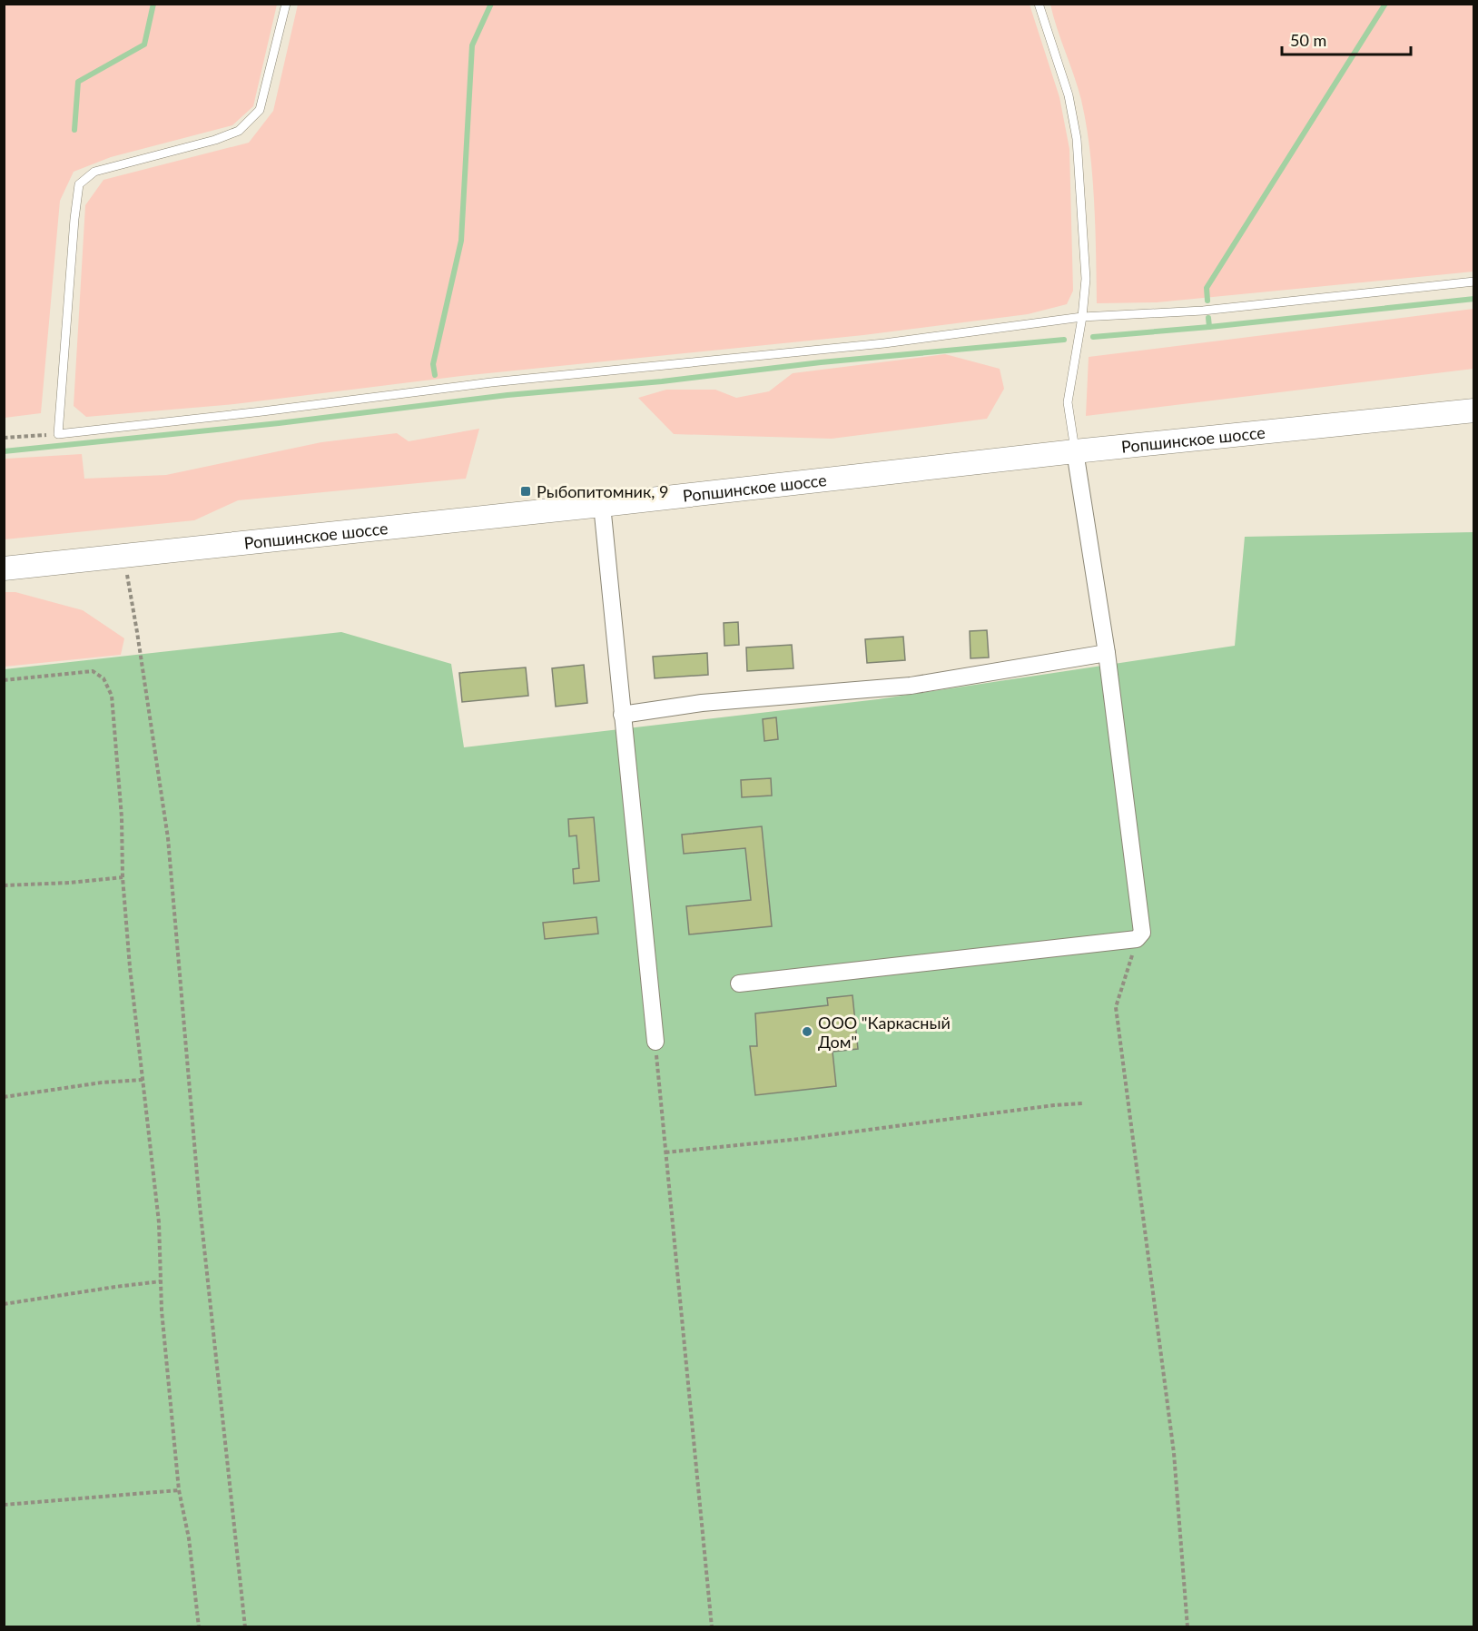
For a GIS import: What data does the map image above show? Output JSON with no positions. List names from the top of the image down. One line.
{"streets":{"main road":["Ропшинское шоссе"]},"places":{"transit":["Рыбопитомник, 9"],"other":["ООО \"Каркасный Дом\""]},"scale_bar":"50 m"}
